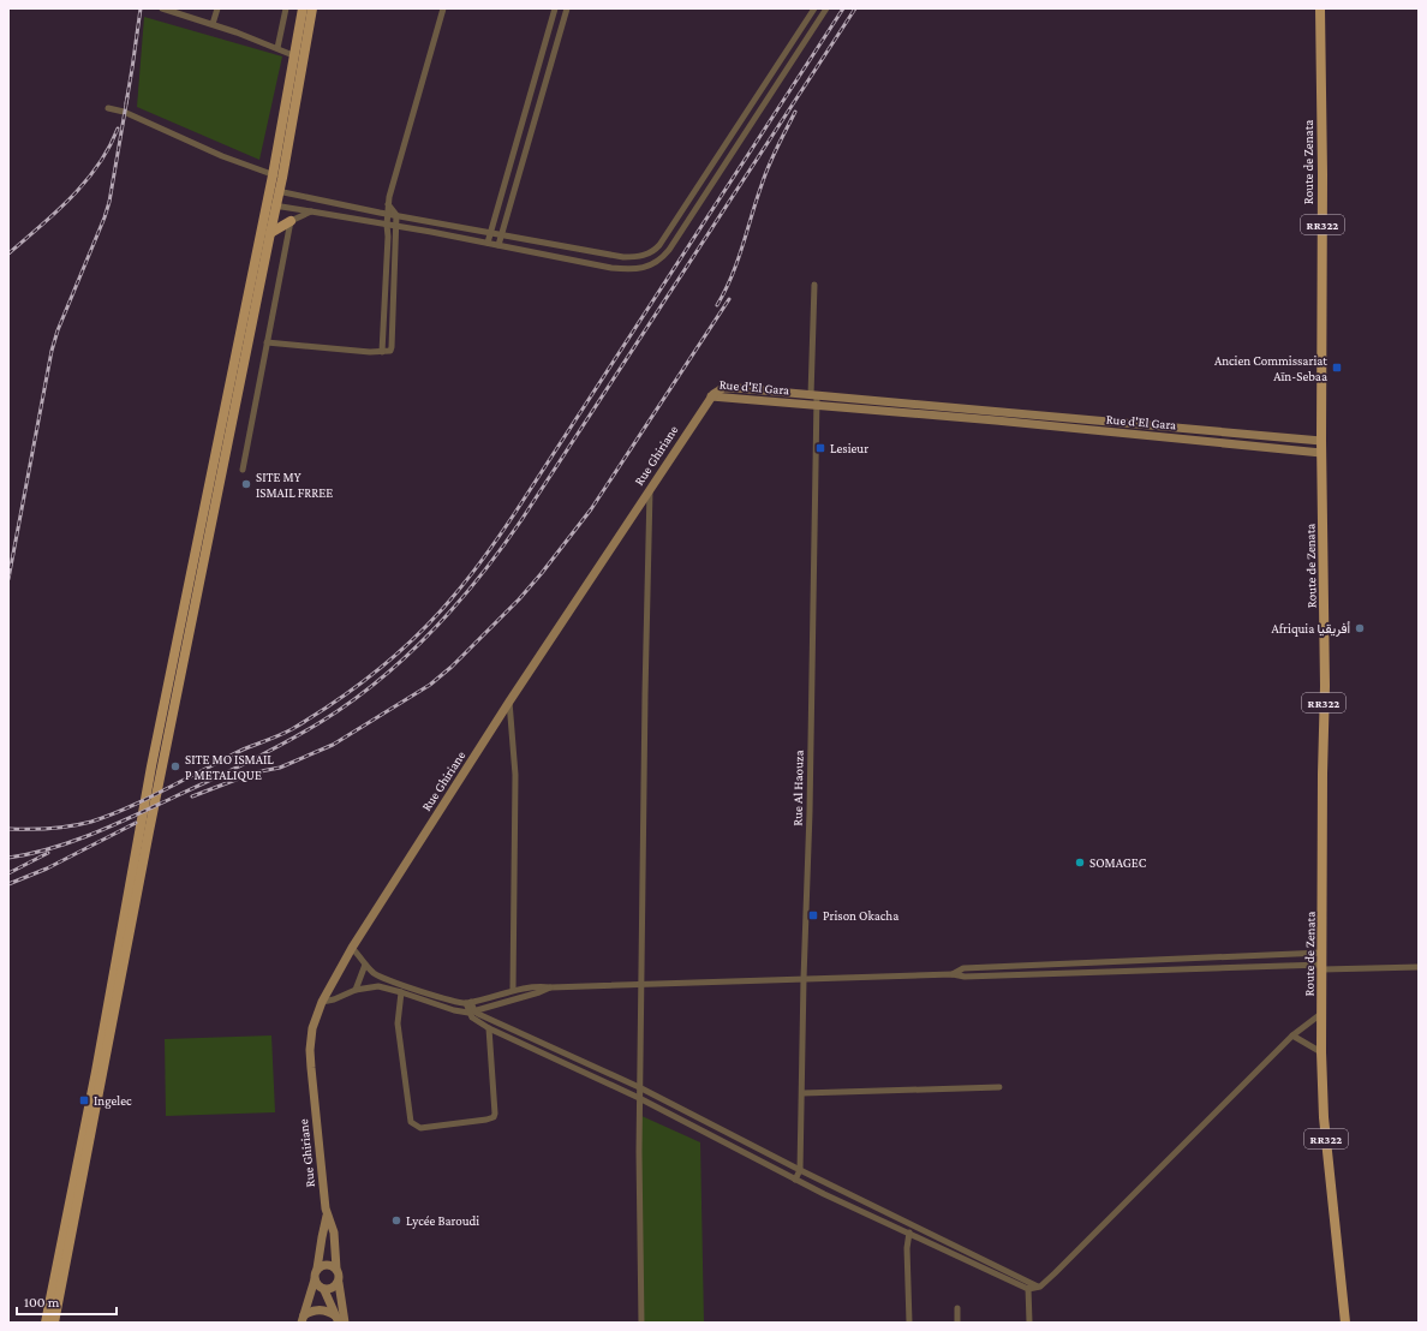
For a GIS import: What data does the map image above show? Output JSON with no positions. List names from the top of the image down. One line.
{"streets":{"main road":["Route de Zenata","RR322"],"street":["Rue d'El Gara","Rue Ghiriane","Rue Al Haouza"]},"crossings":[["Route de Zenata","Rue d'El Gara"],["Rue d'El Gara","Rue Ghiriane"],["Rue d'El Gara","Rue Al Haouza"]],"places":{"transit":["Ancien Commissariat Aïn-Sebaa","Lesieur","Prison Okacha","Ingelec"],"other":["SITE MY ISMAIL FRREE","Afriquia أفريقيا","SITE MO ISMAIL P METALIQUE","SOMAGEC","Lycée Baroudi"]},"scale_bar":"100 m"}
